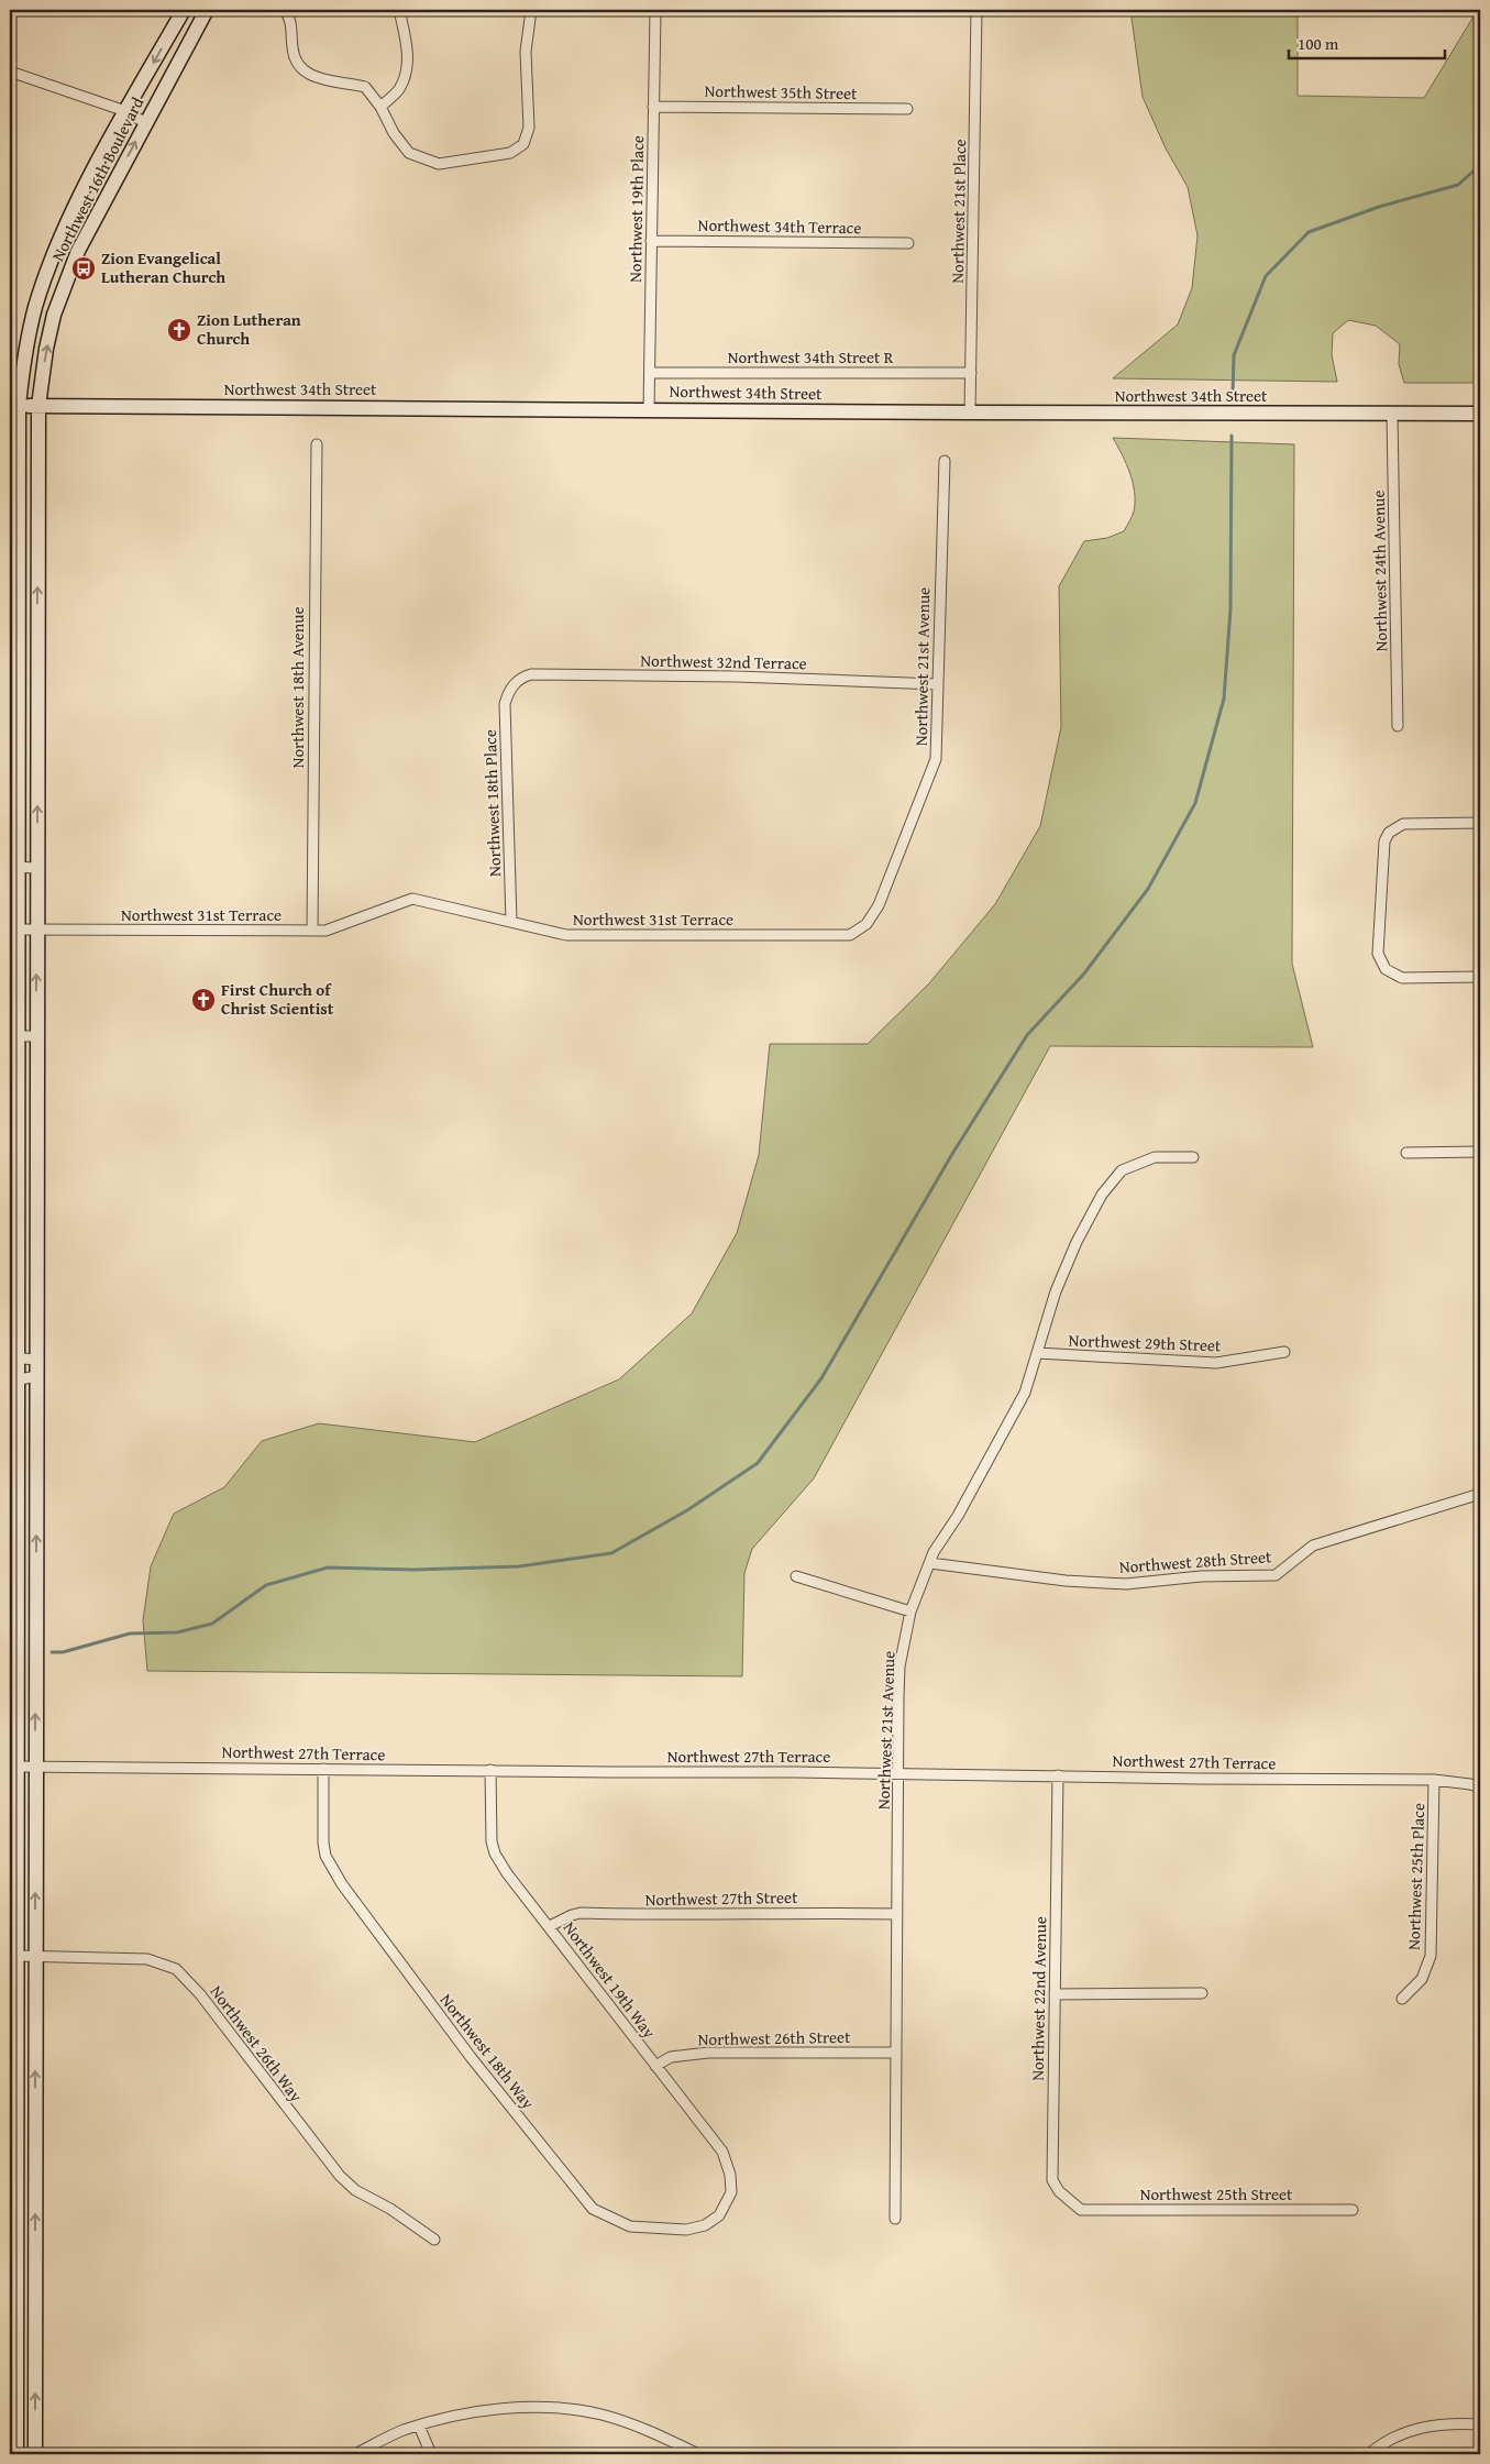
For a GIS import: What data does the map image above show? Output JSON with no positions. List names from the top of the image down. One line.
{"streets":{"main road":["Northwest 16th Boulevard","Northwest 34th Street"],"street":["Northwest 35th Street","Northwest 19th Place","Northwest 21st Place","Northwest 34th Terrace","Northwest 34th Street R","Northwest 24th Avenue","Northwest 32nd Terrace","Northwest 21st Avenue","Northwest 18th Avenue","Northwest 18th Place","Northwest 31st Terrace","Northwest 29th Street","Northwest 28th Street","Northwest 27th Terrace","Northwest 25th Place","Northwest 27th Street","Northwest 19th Way","Northwest 22nd Avenue","Northwest 26th Street","Northwest 26th Way","Northwest 18th Way","Northwest 25th Street"]},"crossings":[["Northwest 35th Street","Northwest 19th Place"],["Northwest 16th Boulevard","Northwest 34th Street"],["Northwest 16th Boulevard","Northwest 31st Terrace"],["Northwest 16th Boulevard","Northwest 27th Terrace"],["Northwest 16th Boulevard","Northwest 26th Way"],["Northwest 19th Place","Northwest 34th Terrace"],["Northwest 19th Place","Northwest 34th Street R"],["Northwest 19th Place","Northwest 34th Street"],["Northwest 21st Place","Northwest 34th Street R"],["Northwest 21st Place","Northwest 34th Street"],["Northwest 34th Street","Northwest 24th Avenue"],["Northwest 32nd Terrace","Northwest 21st Avenue"],["Northwest 32nd Terrace","Northwest 18th Place"],["Northwest 21st Avenue","Northwest 31st Terrace"],["Northwest 21st Avenue","Northwest 29th Street"],["Northwest 21st Avenue","Northwest 28th Street"],["Northwest 21st Avenue","Northwest 27th Terrace"],["Northwest 21st Avenue","Northwest 27th Street"],["Northwest 21st Avenue","Northwest 26th Street"],["Northwest 18th Avenue","Northwest 31st Terrace"],["Northwest 18th Place","Northwest 31st Terrace"],["Northwest 27th Terrace","Northwest 25th Place"],["Northwest 27th Terrace","Northwest 19th Way"],["Northwest 27th Terrace","Northwest 22nd Avenue"],["Northwest 27th Terrace","Northwest 18th Way"],["Northwest 27th Street","Northwest 19th Way"],["Northwest 19th Way","Northwest 26th Street"],["Northwest 19th Way","Northwest 18th Way"],["Northwest 22nd Avenue","Northwest 25th Street"]],"places":{"bus stop":["Zion Evangelical Lutheran Church"],"church":["Zion Lutheran Church","First Church of Christ Scientist"]},"scale_bar":"100 m"}
